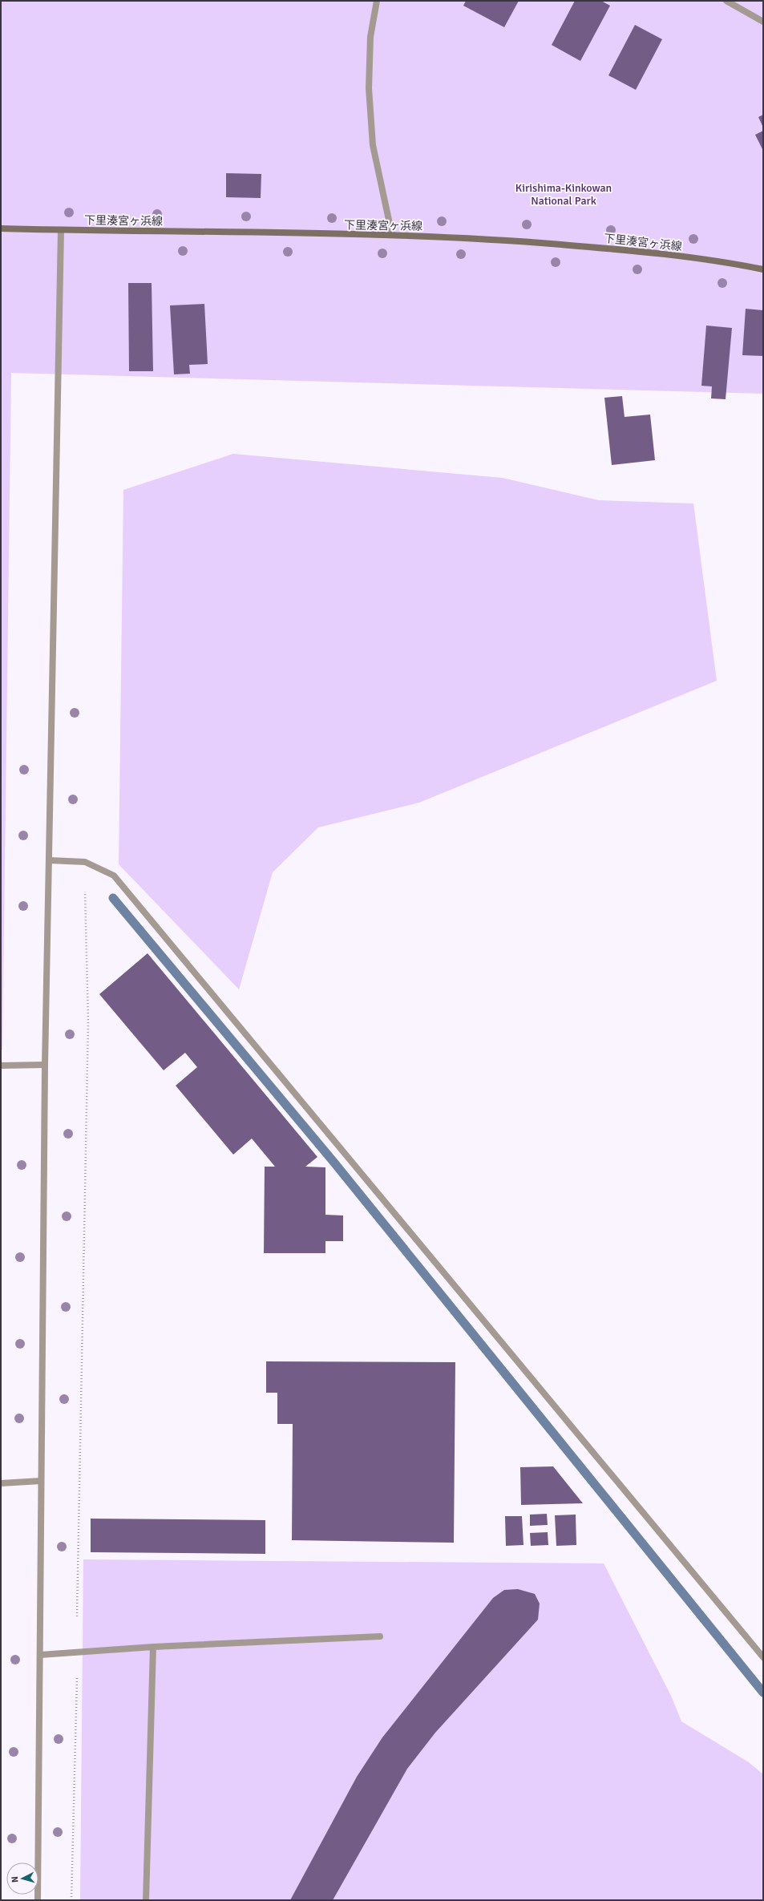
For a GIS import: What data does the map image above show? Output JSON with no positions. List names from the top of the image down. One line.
{"streets":{"main road":["下里湊宮ヶ浜線"]},"parks":["Kirishima-Kinkowan National Park"],"north":"left"}
